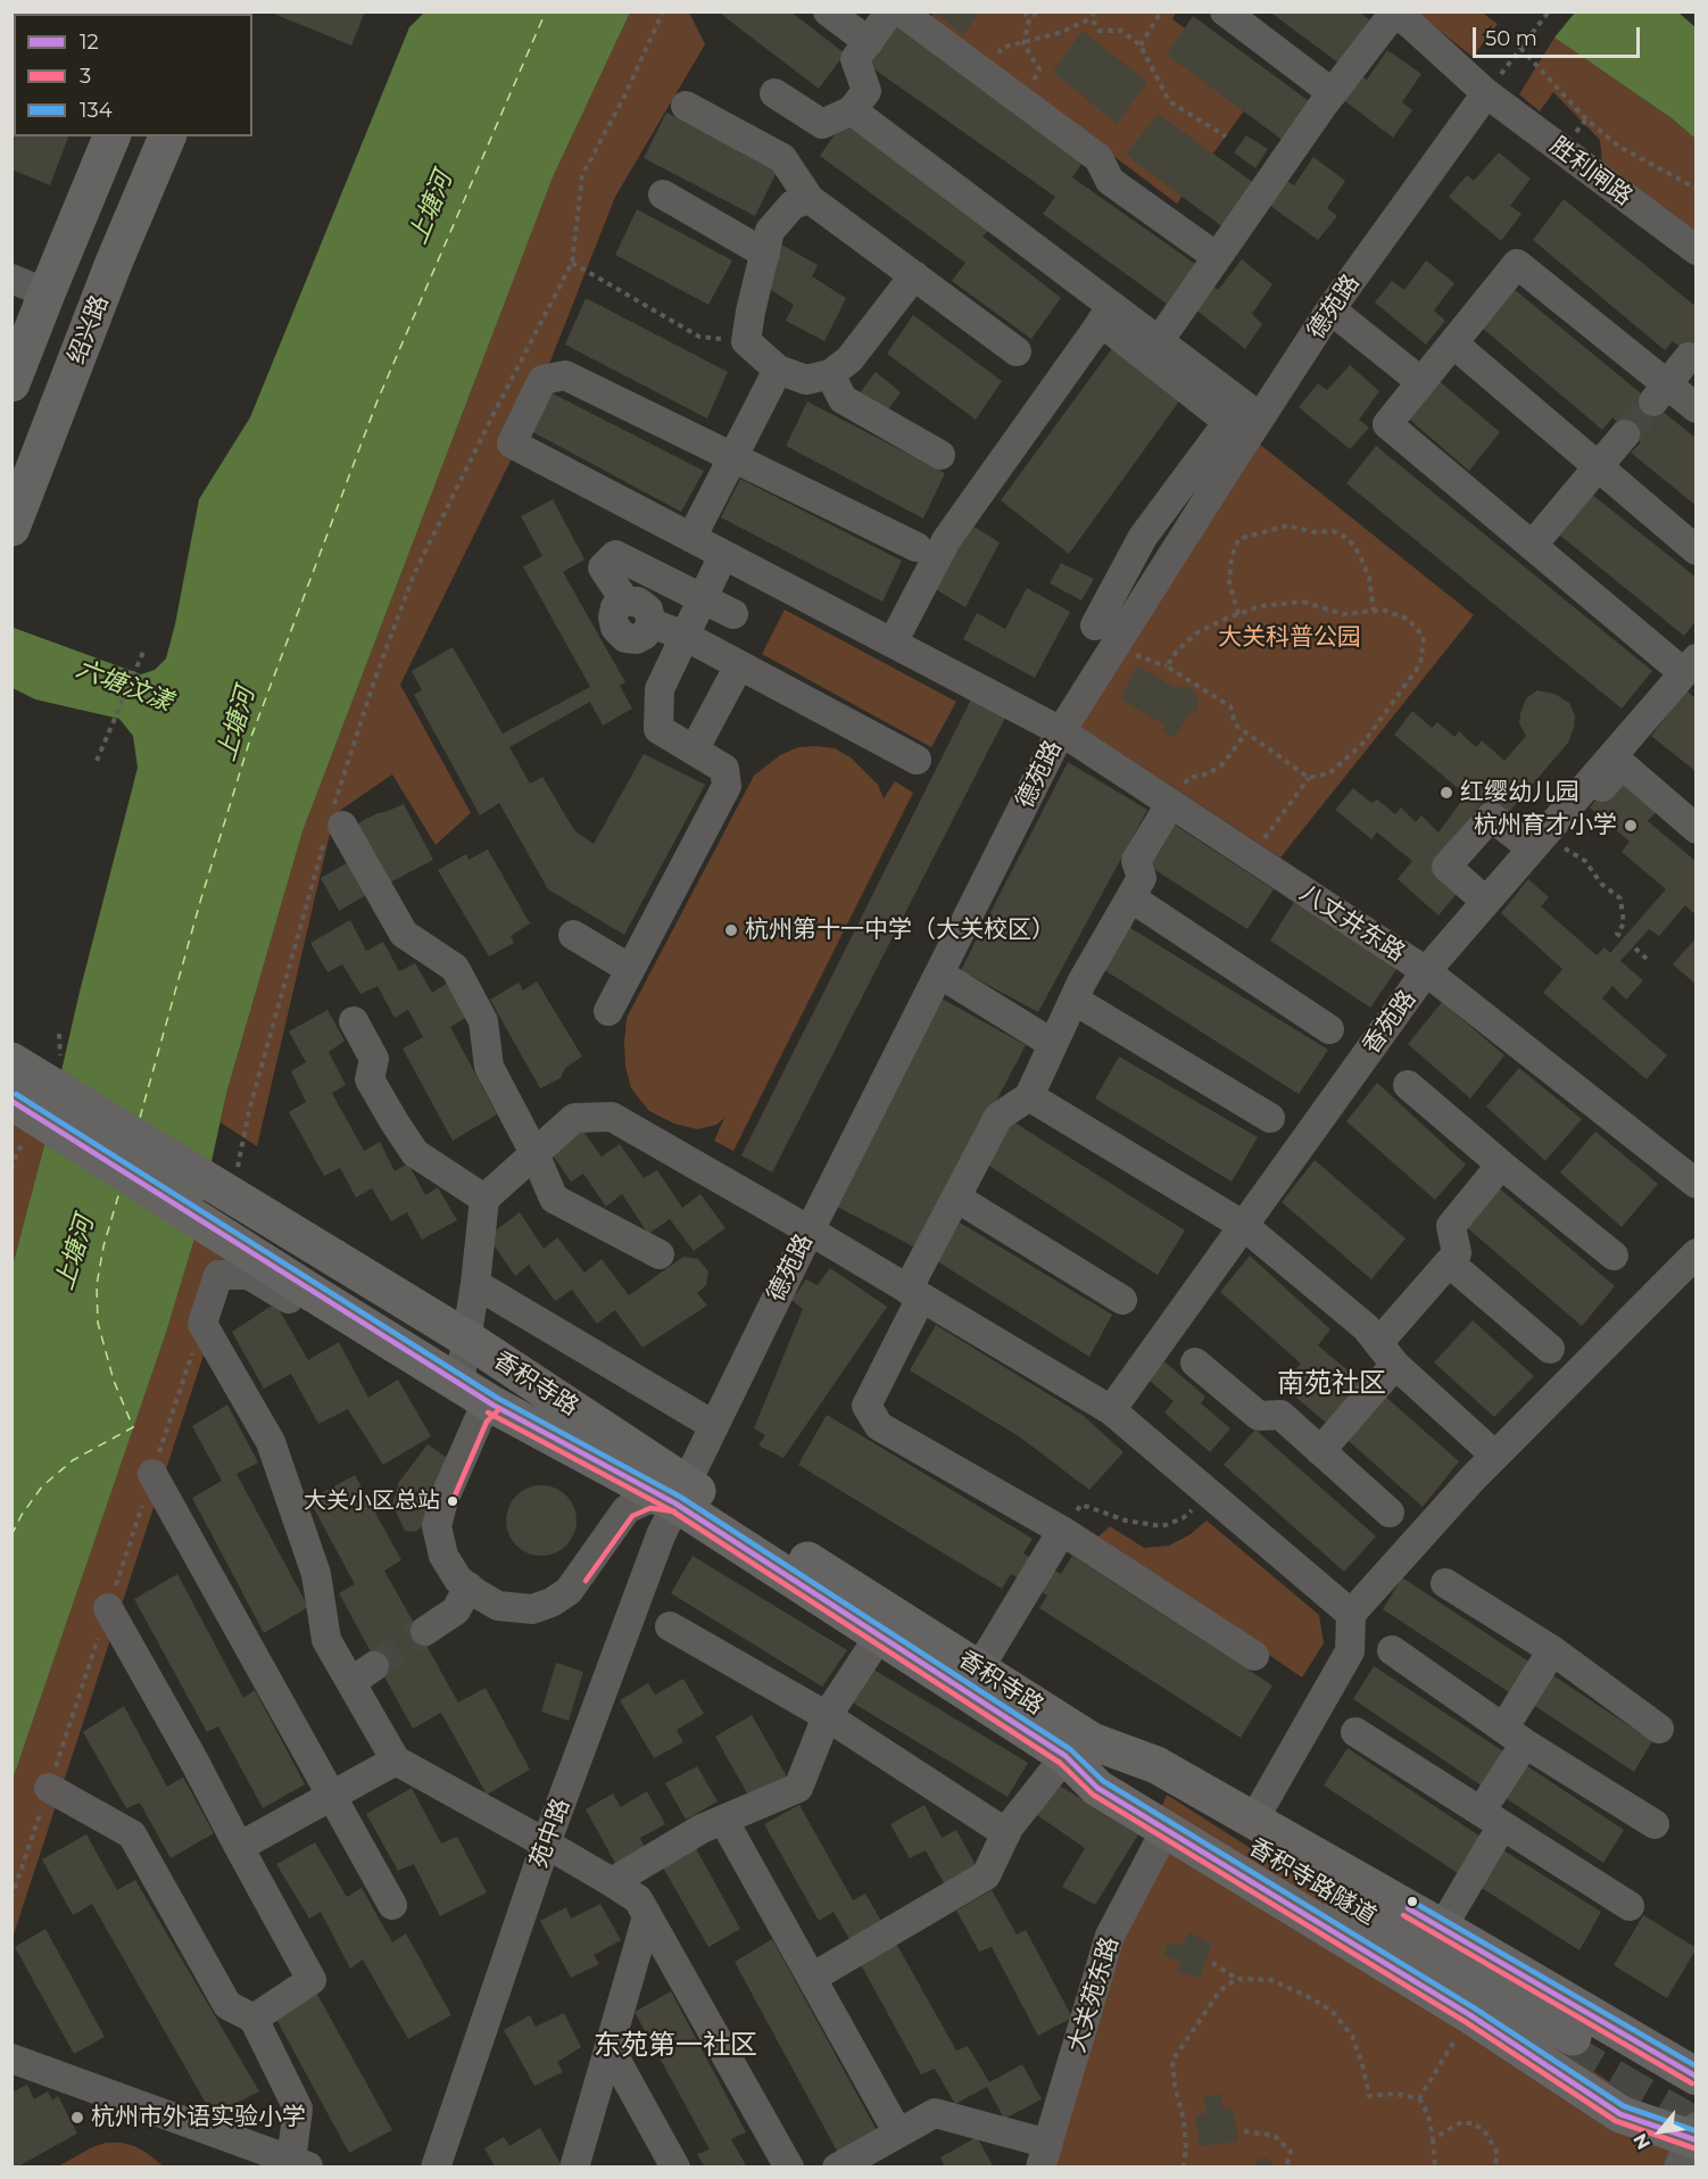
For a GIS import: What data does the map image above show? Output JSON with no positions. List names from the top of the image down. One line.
{"streets":{"main road":["绍兴路","香积寺路","香积寺路隧道"],"street":["胜利闸路","德苑路","八丈井东路","香苑路","苑中路","大关苑东路"]},"crossings":[["胜利闸路","德苑路"],["德苑路","八丈井东路"],["德苑路","香积寺路"],["德苑路","苑中路"],["八丈井东路","香苑路"],["香积寺路","苑中路"],["香积寺路","香积寺路隧道"],["香积寺路","大关苑东路"]],"districts":["南苑社区","东苑第一社区"],"water":["上塘河","六塘汶漾"],"parks":["大关科普公园"],"places":["红缨幼儿园","杭州育才小学","杭州第十一中学（大关校区）","大关小区总站","杭州市外语实验小学"],"lines":["transit line 134","transit line 12","transit line 3"],"legend":["12","3","134"],"scale_bar":"50 m","north":"bottom left"}
